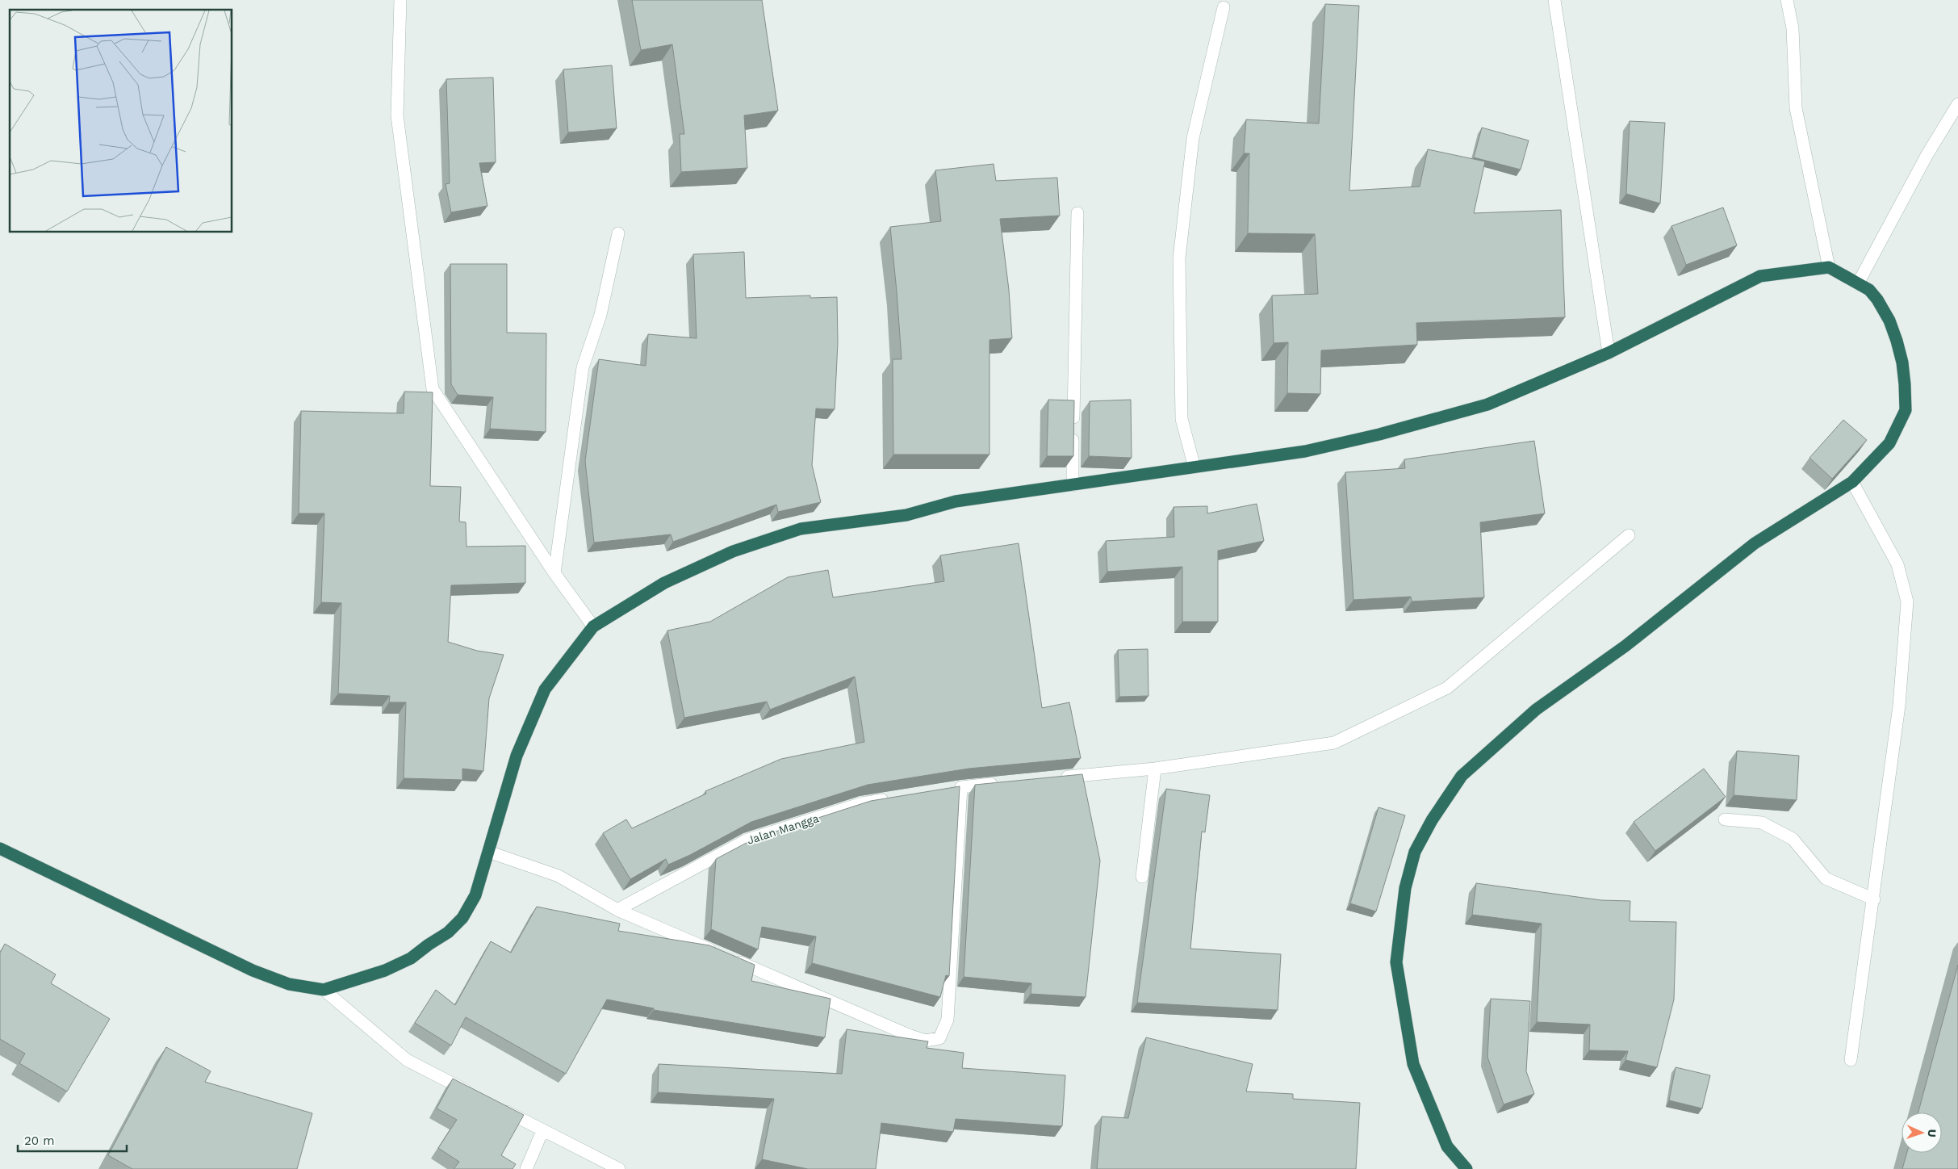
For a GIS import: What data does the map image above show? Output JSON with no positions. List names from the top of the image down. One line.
{"streets":{"street":["Jalan Mangga"]},"scale_bar":"20 m","north":"right"}
